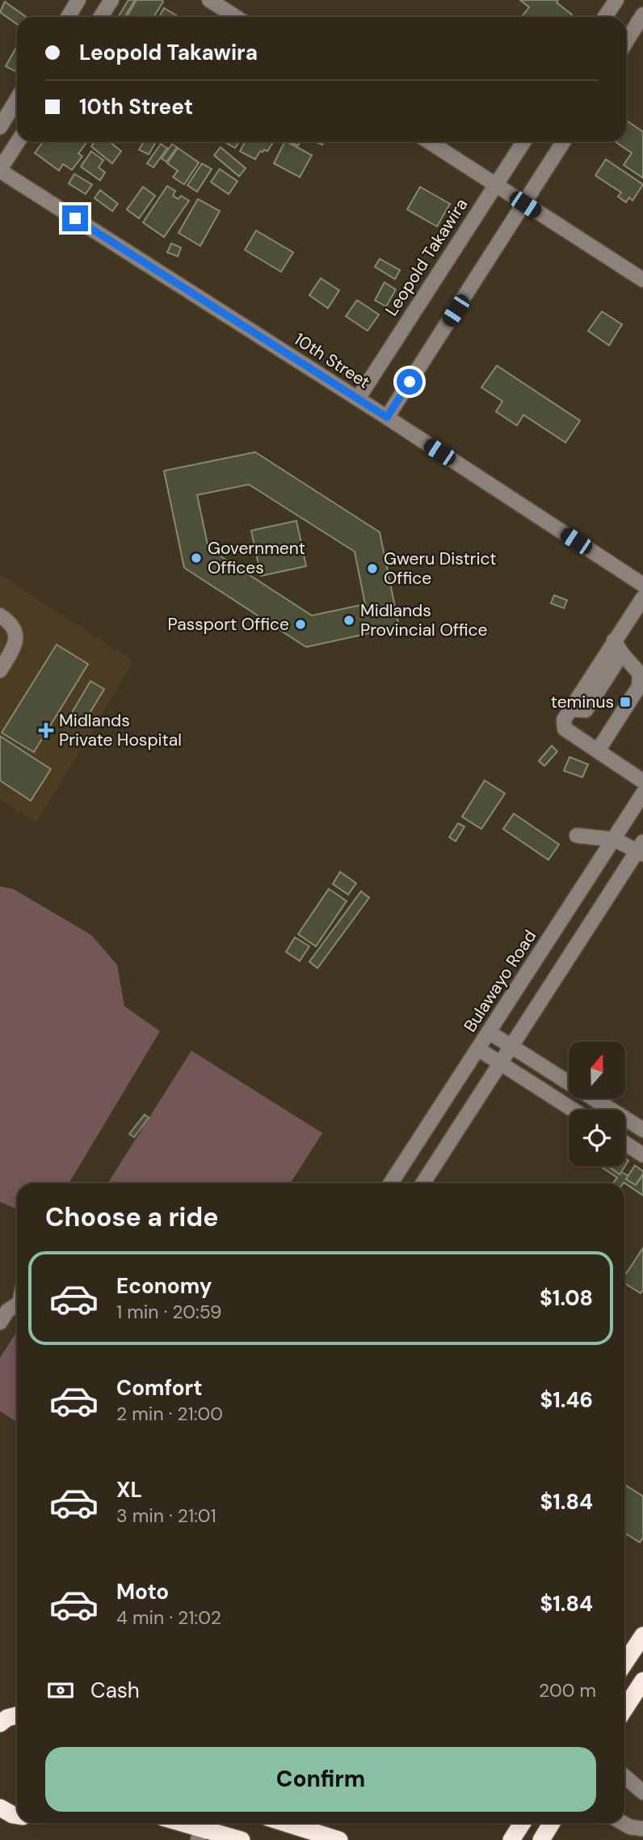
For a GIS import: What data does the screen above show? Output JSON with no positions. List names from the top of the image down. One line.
{"streets":{"street":["Leopold Takawira","10th Street","Bulawayo Road"]},"crossings":[["Leopold Takawira","10th Street"]],"places":{"other":["Government Offices","Gweru District Office","Midlands Provincial Office","Passport Office"],"transit":["teminus"],"health":["Midlands Private Hospital"]},"north":"top","page":{"banner":["Leopold Takawira","10th Street"],"heading":"Choose a ride","list":[{"name":"Economy","note":"1 min · 20:59","value":"$1.08"},{"name":"Comfort","note":"2 min · 21:00","value":"$1.46"},{"name":"XL","note":"3 min · 21:01","value":"$1.84"},{"name":"Moto","note":"4 min · 21:02","value":"$1.84"}],"pay":["Cash","200 m"],"buttons":"Confirm"}}
